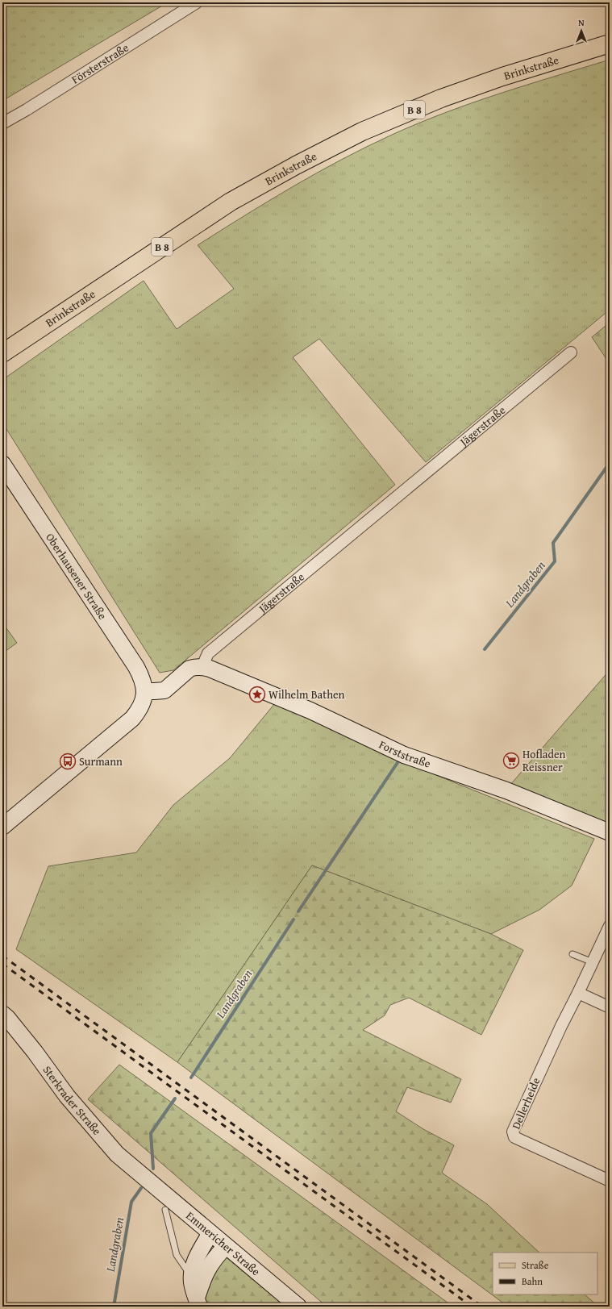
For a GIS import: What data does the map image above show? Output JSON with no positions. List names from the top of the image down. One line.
{"streets":{"main road":["Brinkstraße","B 8","Oberhausener Straße","Forststraße","Sterkrader Straße","Emmericher Straße"],"street":["Försterstraße","Jägerstraße","Dellerheide"]},"crossings":[["Jägerstraße","Forststraße"],["Sterkrader Straße","Emmericher Straße"]],"water":["Landgraben"],"places":{"place":["Wilhelm Bathen"],"supermarket":["Hofladen Reissner"],"bus stop":["Surmann"]},"legend":["Straße","Bahn"],"north":"top"}
